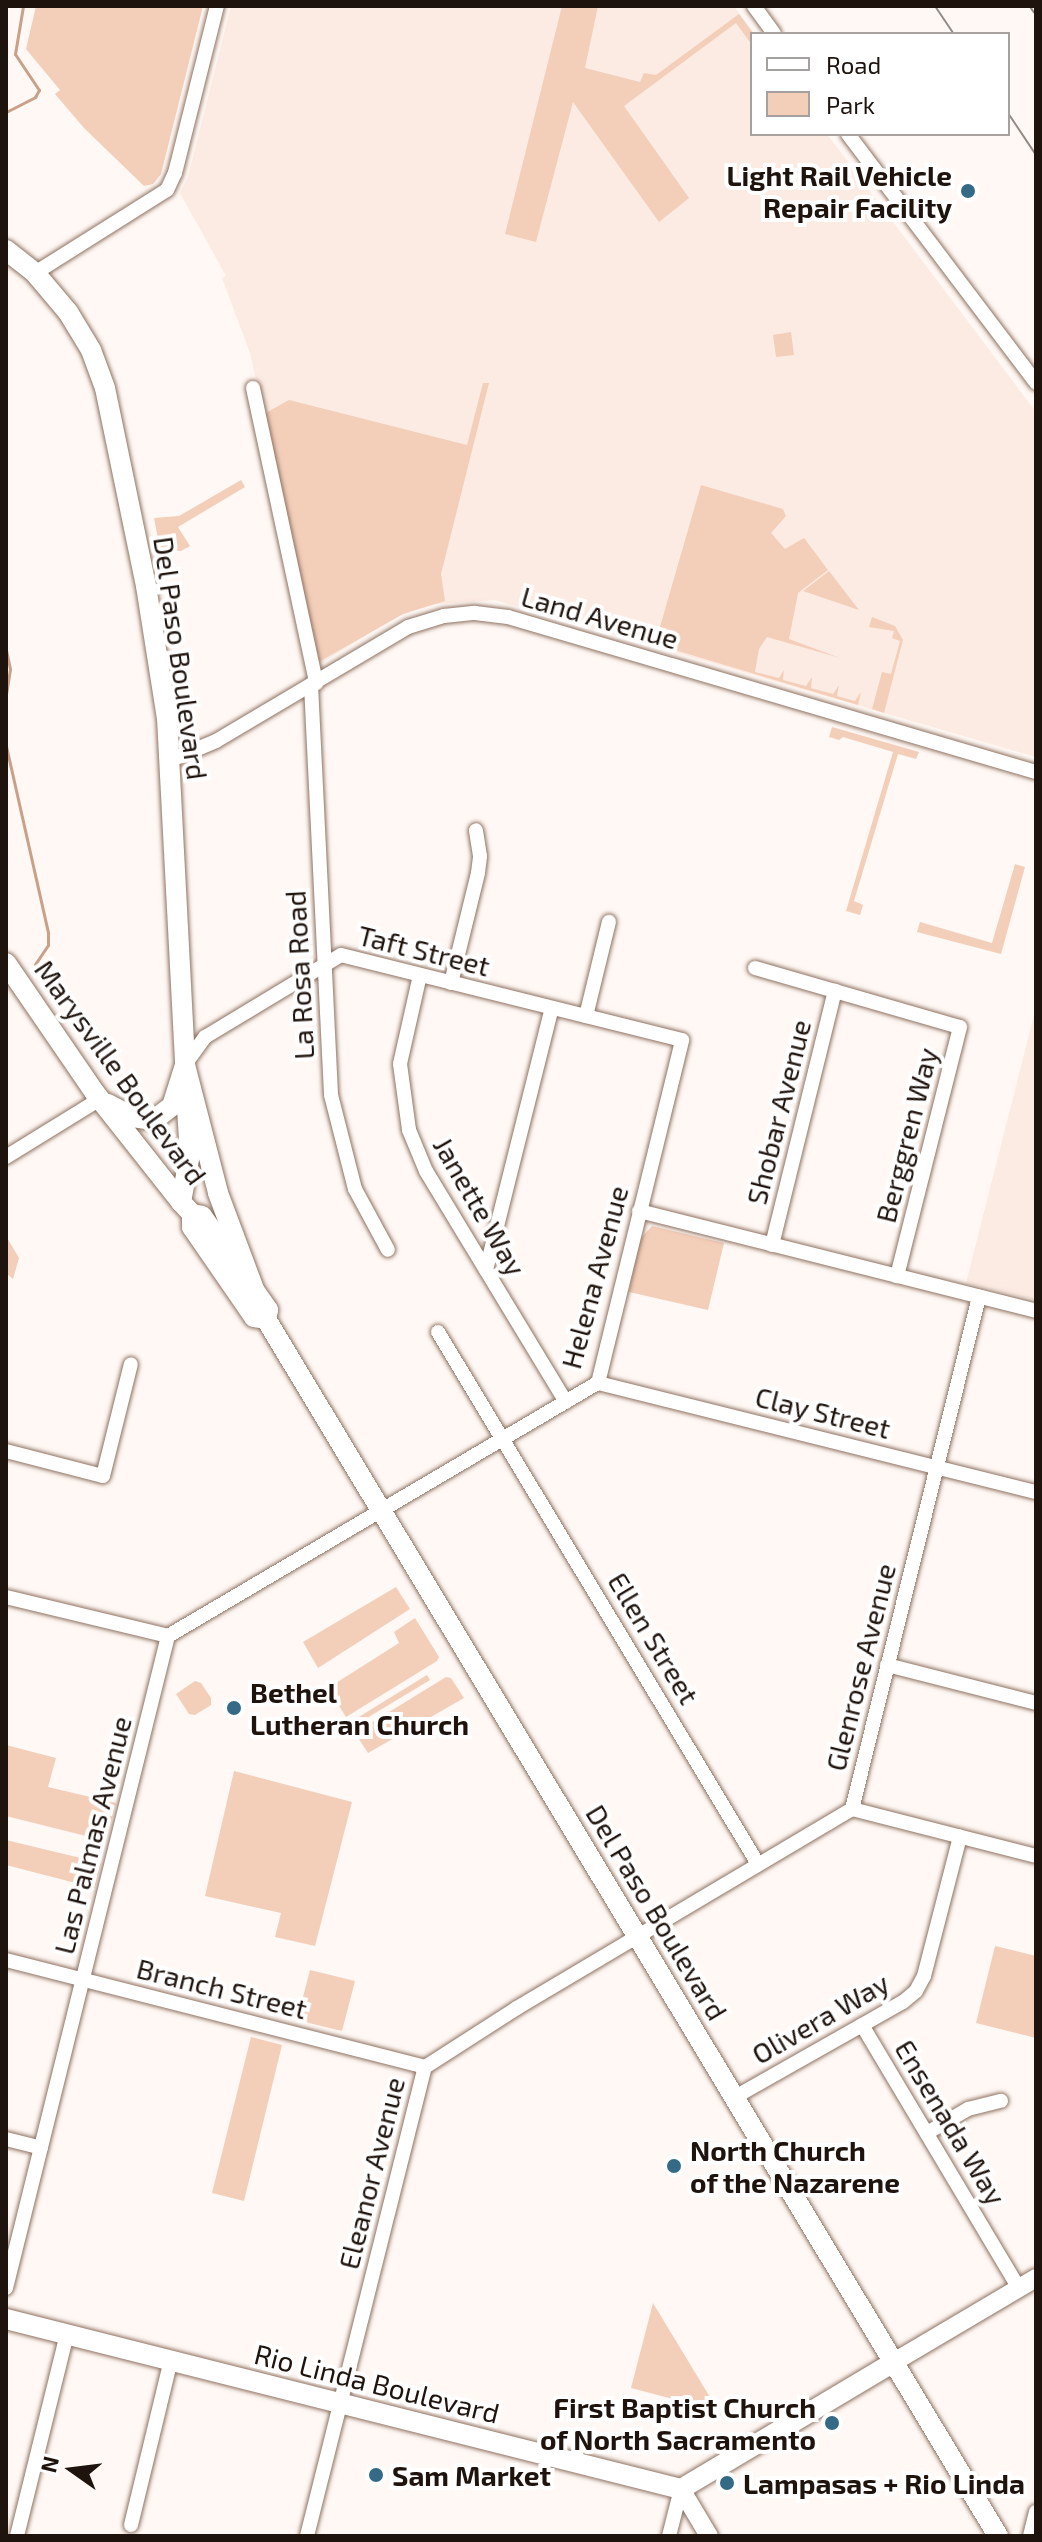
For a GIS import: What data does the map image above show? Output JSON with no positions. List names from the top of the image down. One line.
{"streets":{"main road":["Del Paso Boulevard","Marysville Boulevard","Rio Linda Boulevard"],"street":["Land Avenue","Taft Street","La Rosa Road","Shobar Avenue","Berggren Way","Janette Way","Helena Avenue","Clay Street","Ellen Street","Glenrose Avenue","Las Palmas Avenue","Branch Street","Olivera Way","Ensenada Way","Eleanor Avenue"]},"crossings":[["Land Avenue","Del Paso Boulevard"],["Land Avenue","La Rosa Road"],["Del Paso Boulevard","Taft Street"],["Del Paso Boulevard","Marysville Boulevard"],["Del Paso Boulevard","Helena Avenue"],["Del Paso Boulevard","Glenrose Avenue"],["Del Paso Boulevard","Olivera Way"],["Del Paso Boulevard","Eleanor Avenue"],["Taft Street","La Rosa Road"],["Taft Street","Janette Way"],["Taft Street","Helena Avenue"],["Shobar Avenue","Berggren Way"],["Janette Way","Helena Avenue"],["Helena Avenue","Clay Street"],["Helena Avenue","Ellen Street"],["Clay Street","Glenrose Avenue"],["Ellen Street","Glenrose Avenue"],["Glenrose Avenue","Eleanor Avenue"],["Las Palmas Avenue","Branch Street"],["Branch Street","Eleanor Avenue"],["Olivera Way","Ensenada Way"],["Eleanor Avenue","Rio Linda Boulevard"]],"places":["Light Rail Vehicle Repair Facility","Bethel Lutheran Church","North Church of the Nazarene","First Baptist Church of North Sacramento","Sam Market","Lampasas + Rio Linda"],"legend":["Road","Park"],"north":"left"}
